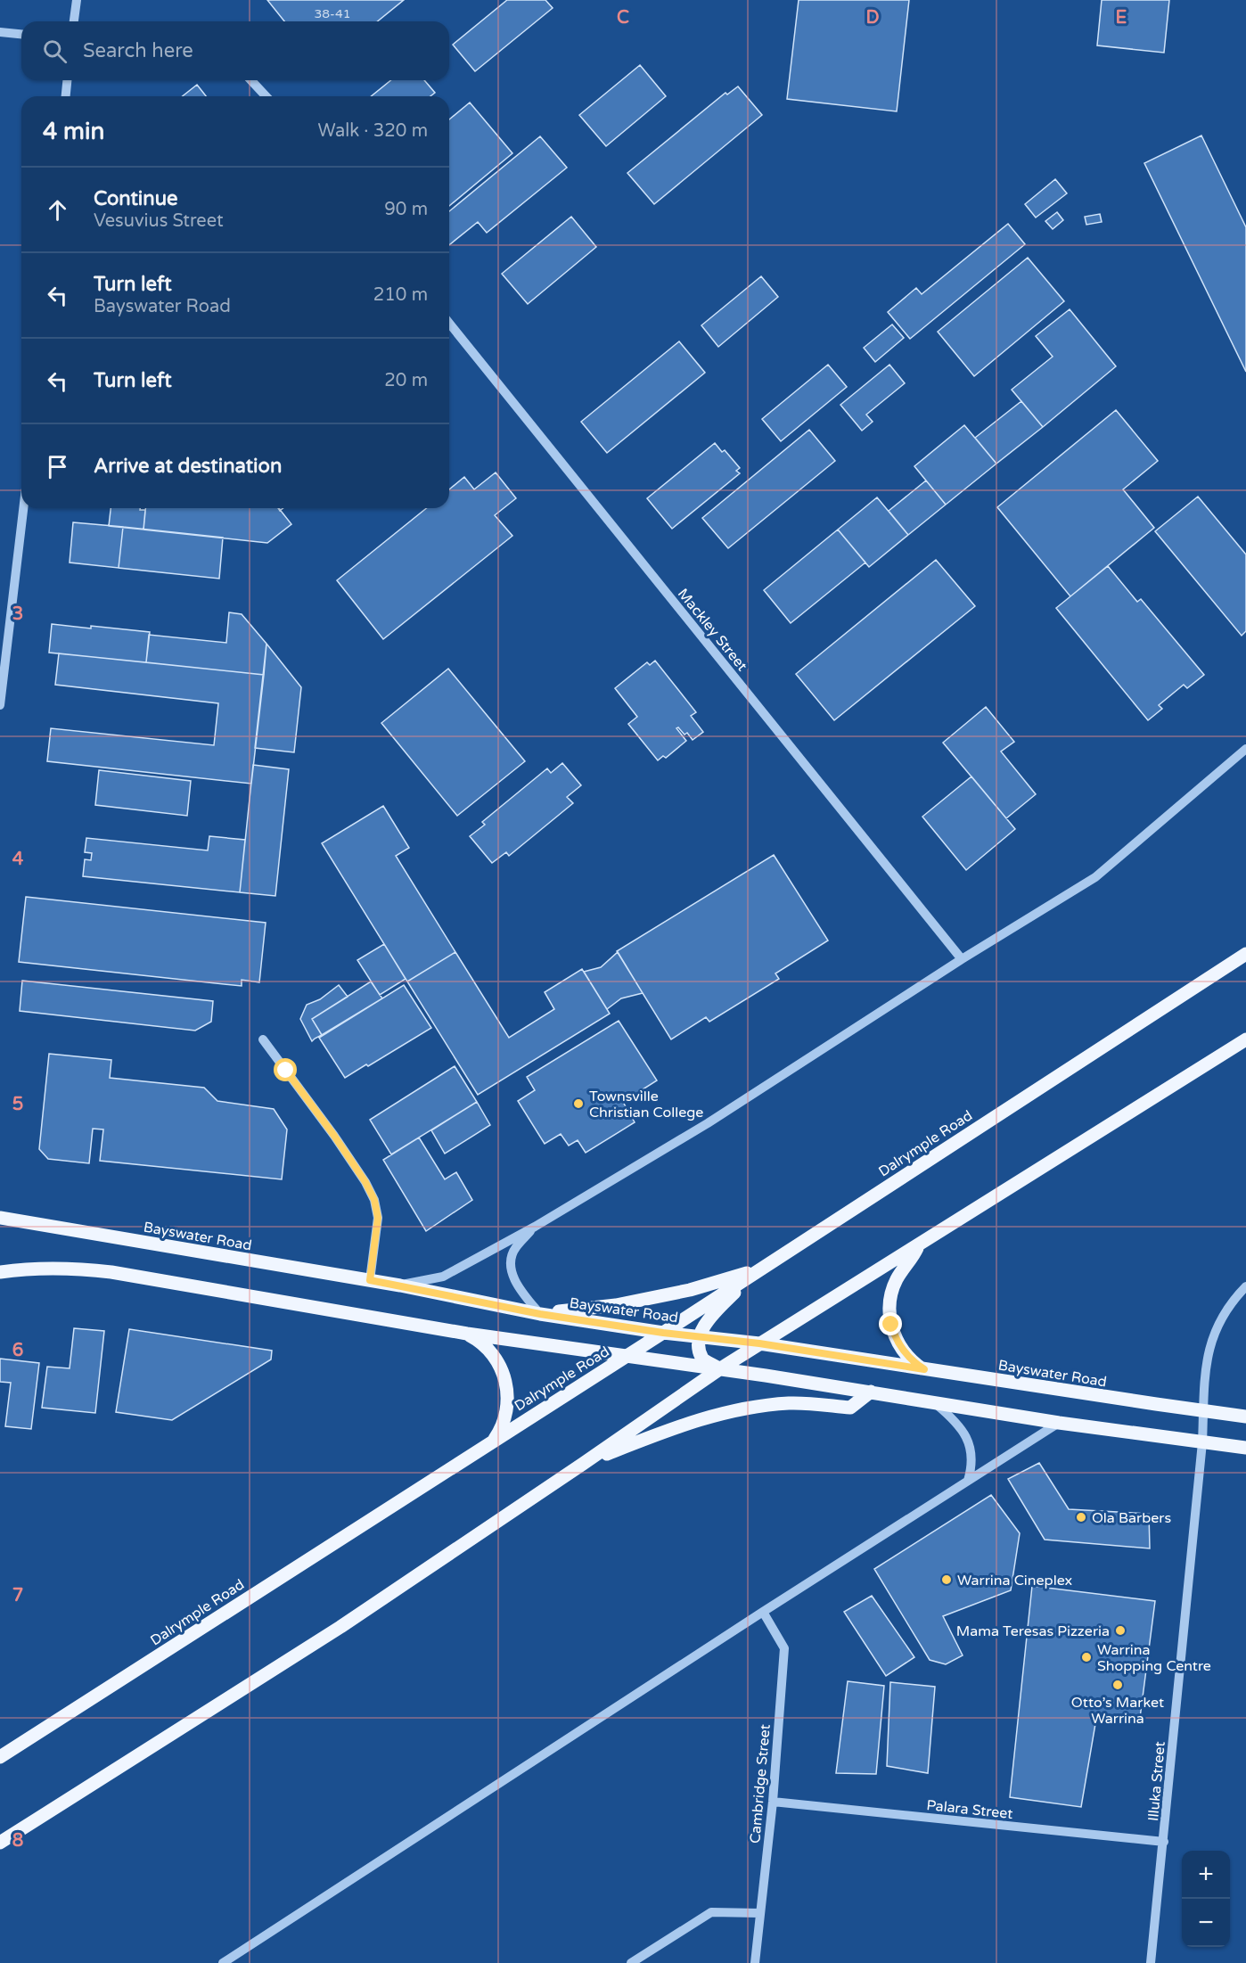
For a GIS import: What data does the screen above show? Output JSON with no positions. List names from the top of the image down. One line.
{"streets":{"main road":["Dalrymple Road","Bayswater Road"],"street":["Mackley Street","Illuka Street","Cambridge Street","Palara Street"]},"crossings":[["Dalrymple Road","Bayswater Road"],["Illuka Street","Palara Street"],["Cambridge Street","Palara Street"]],"places":["Townsville Christian College","Ola Barbers","Warrina Cineplex","Mama Teresas Pizzeria","Warrina Shopping Centre","Otto’s Market Warrina"],"house_numbers":["38-41"],"page":{"search":"Search here","heading":["4 min","Walk · 320 m"],"list":[["Continue","Vesuvius Street","90 m"],["Turn left","Bayswater Road","210 m"],["Turn left","20 m"],"Arrive at destination"],"map_buttons":["+","−"]},"grid":{"columns":["C","D","E"],"rows":["3","4","5","6","7","8"]}}
